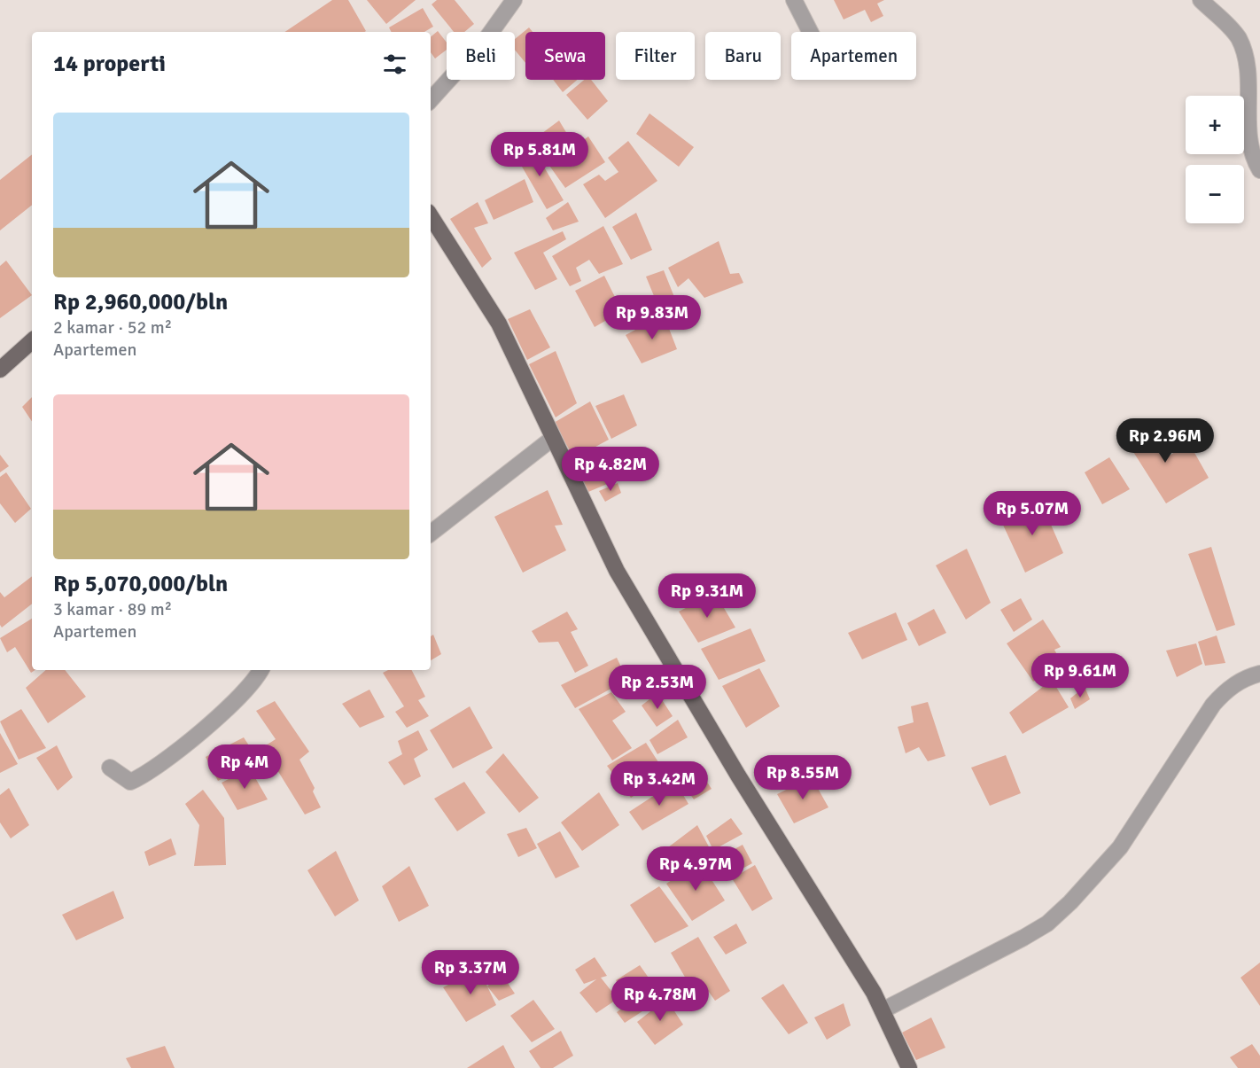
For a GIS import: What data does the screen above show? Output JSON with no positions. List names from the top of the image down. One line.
{"page":{"chip":["Beli","Sewa","Filter","Baru","Apartemen"],"heading":"14 properti","map_buttons":["+","−"],"list":[{"name":"Rp 2,960,000/bln","note":"2 kamar · 52 m² · Apartemen"},{"name":"Rp 5,070,000/bln","note":"3 kamar · 89 m² · Apartemen"}],"price":["Rp 5.81M","Rp 9.83M","Rp 2.96M","Rp 4.82M","Rp 5.07M","Rp 9.31M","Rp 9.61M","Rp 2.53M","Rp 4M","Rp 8.55M","Rp 3.42M","Rp 4.97M","Rp 3.37M","Rp 4.78M"]}}
